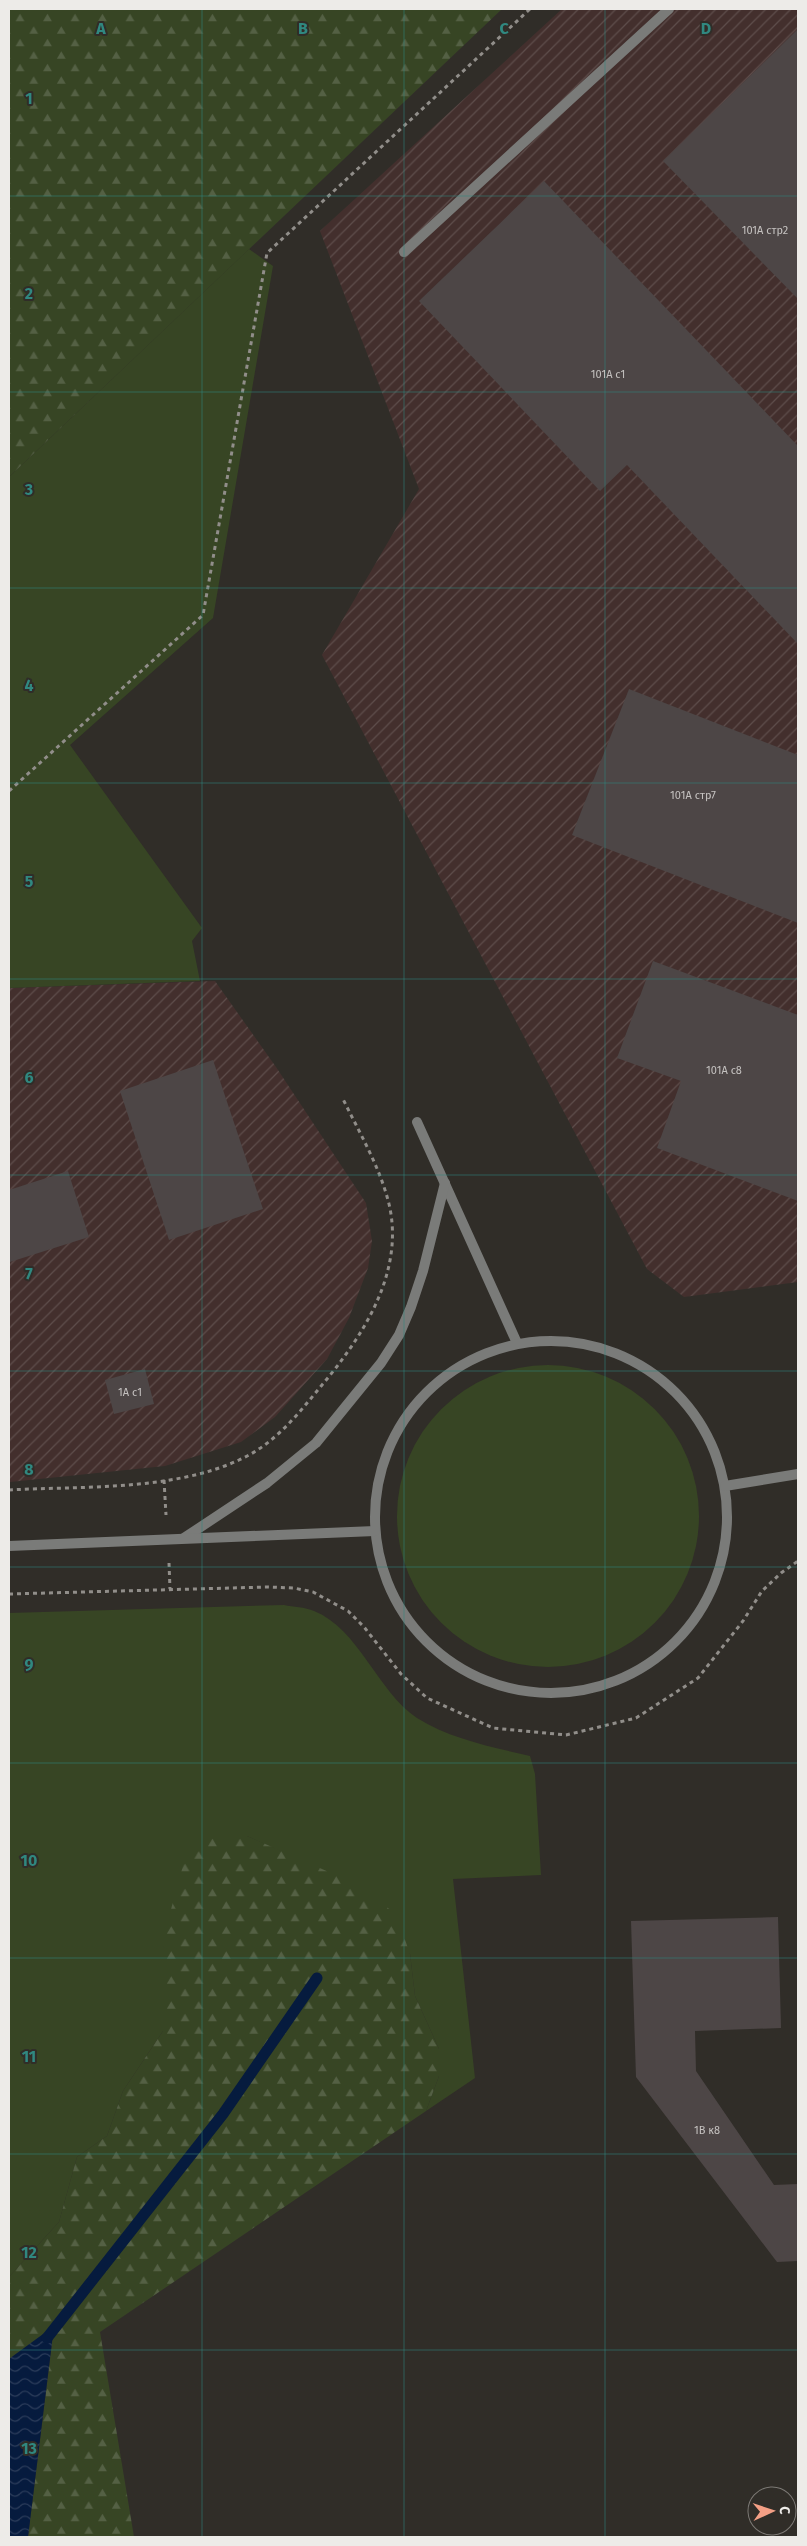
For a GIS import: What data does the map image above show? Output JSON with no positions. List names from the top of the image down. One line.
{"house_numbers":["101А стр2","101А с1","101А стр7","101А с8","1А с1","1В к8"],"north":"right","grid":{"columns":["A","B","C","D"],"rows":["1","2","3","4","5","6","7","8","9","10","11","12","13"]}}
